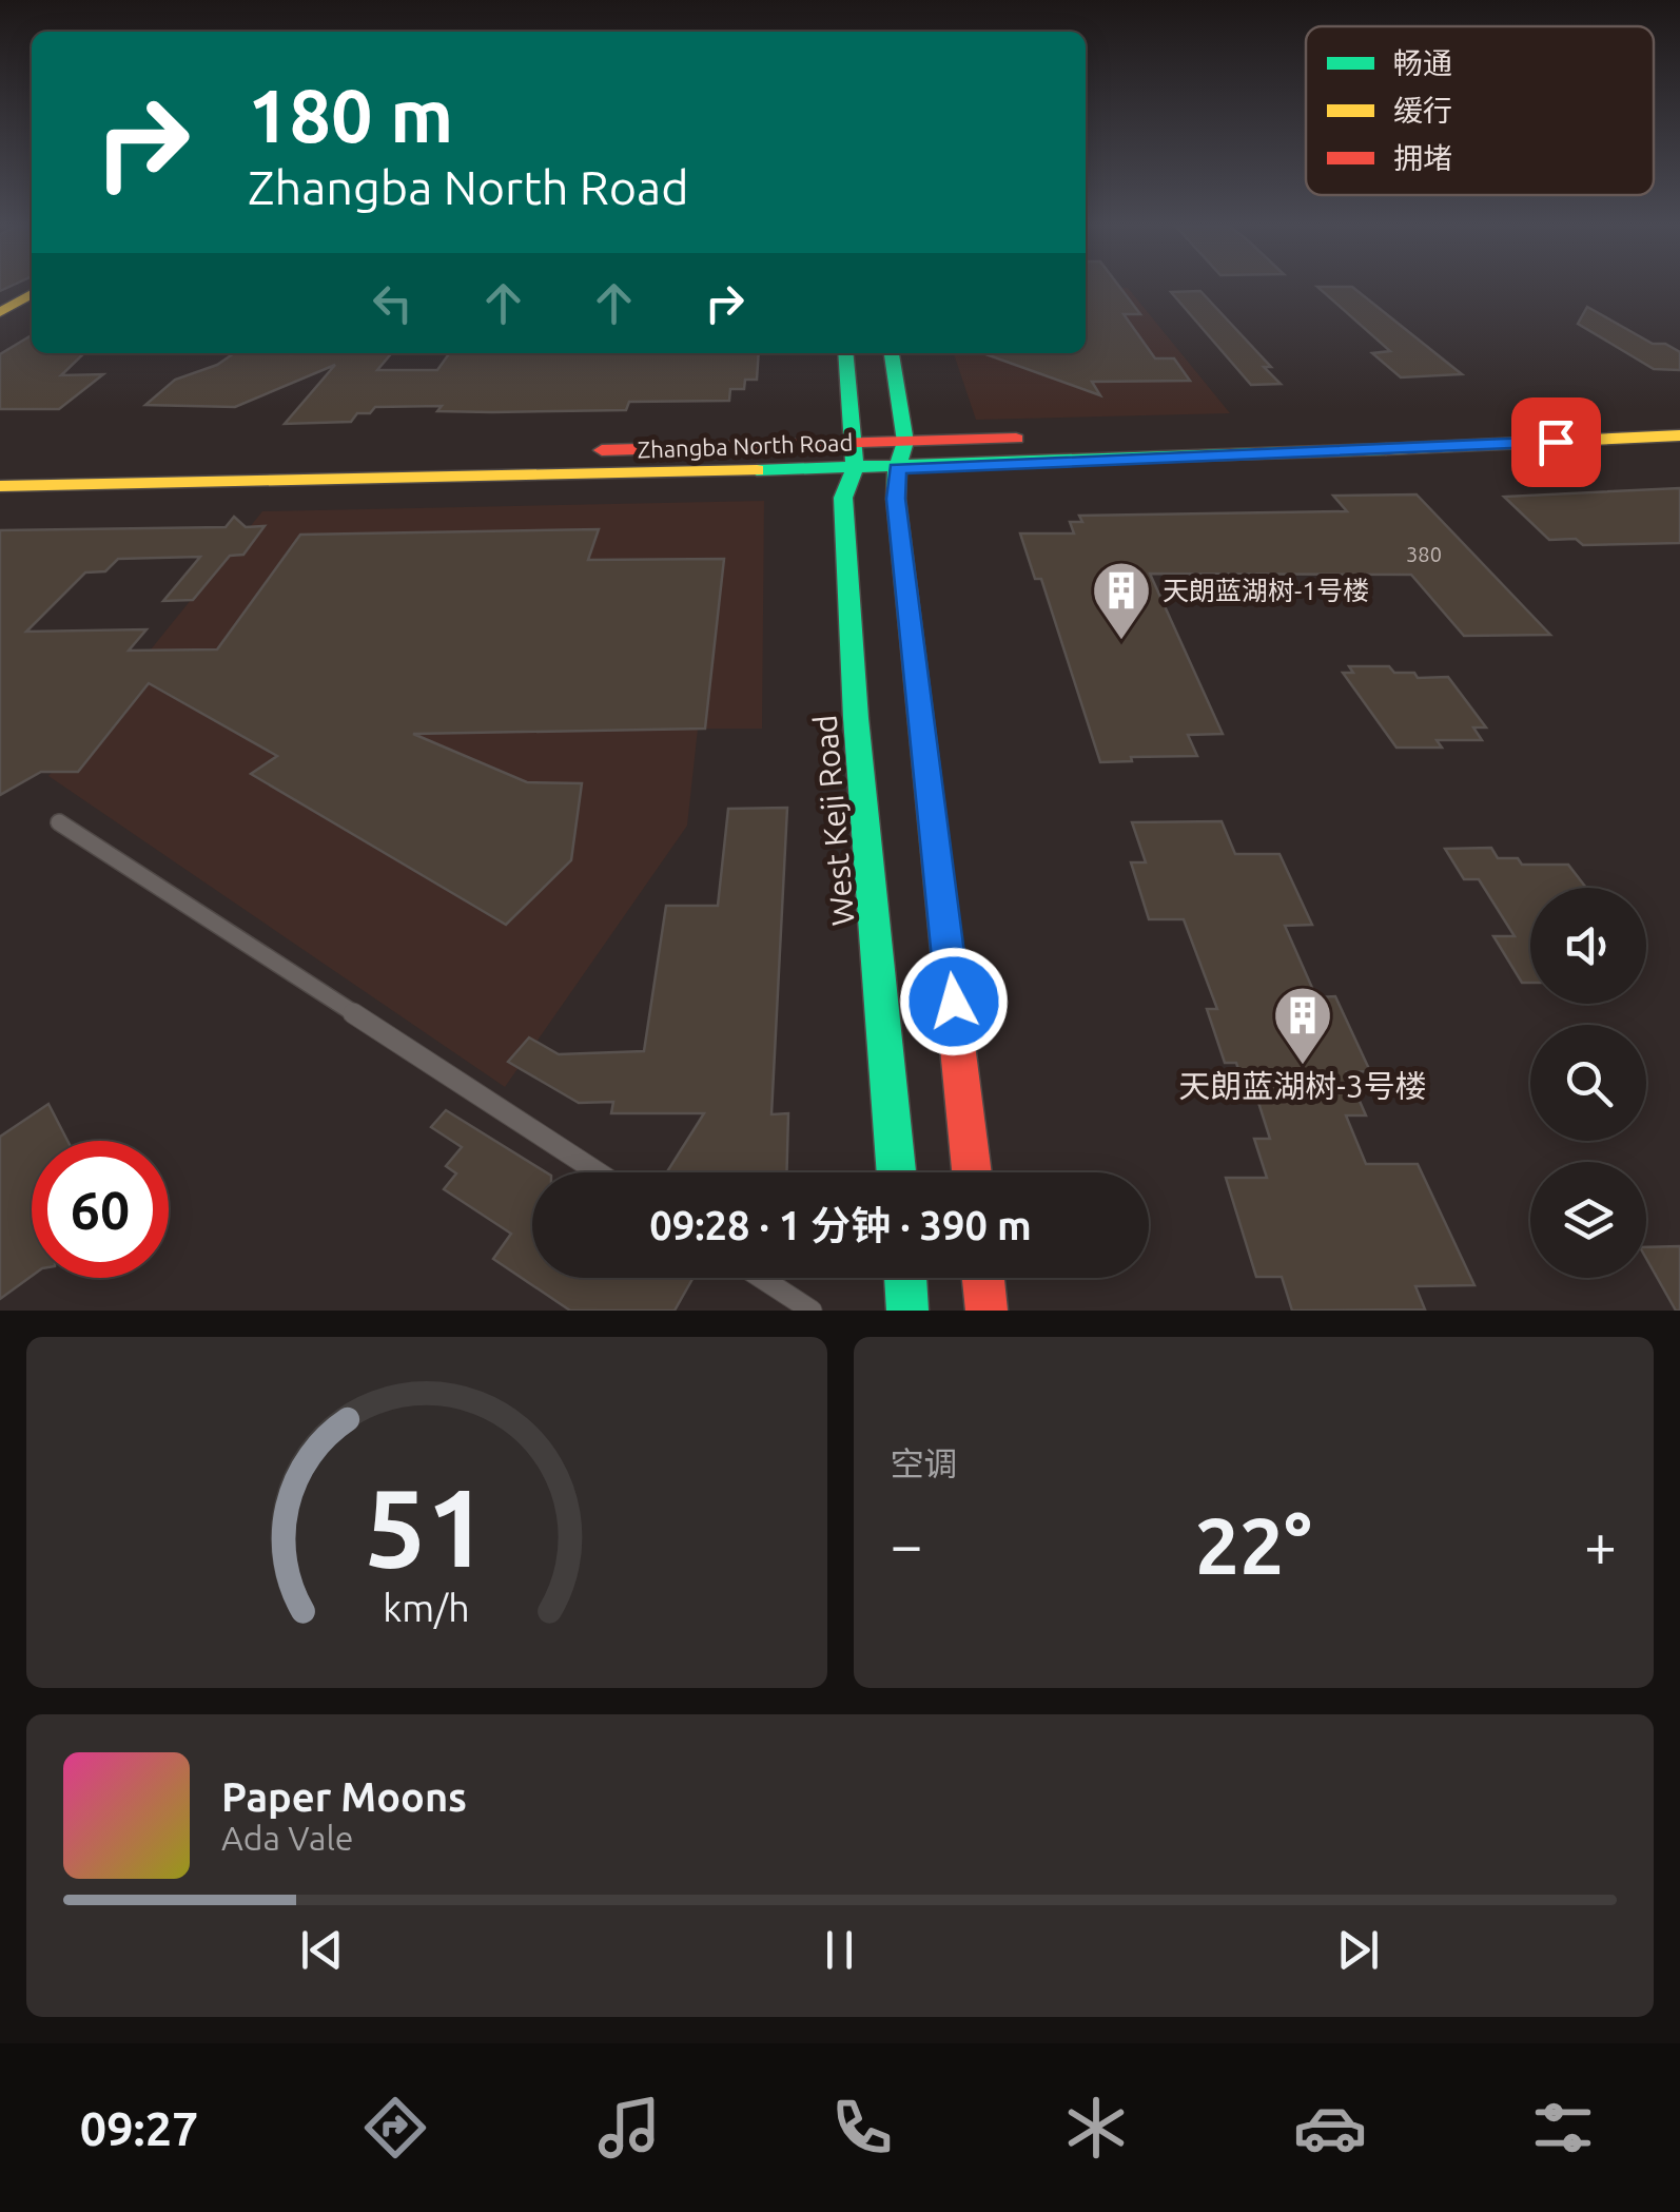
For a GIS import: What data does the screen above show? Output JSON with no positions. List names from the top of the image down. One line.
{"streets":{"main road":["Zhangba North Road","West Keji Road"]},"crossings":[["Zhangba North Road","West Keji Road"]],"places":{"building":["天朗蓝湖树-1号楼","天朗蓝湖树-3号楼"]},"house_numbers":["380"],"legend":["畅通","缓行","拥堵"],"page":{"turn":["180 m","Zhangba North Road"],"limit":"60","trip":"09:28 · 1 分钟 · 390 m","tile":"空调","heat":["−","22°","+"],"song":["Paper Moons","Ada Vale"],"tabs":"09:27","gauge":["51","km/h"]}}
